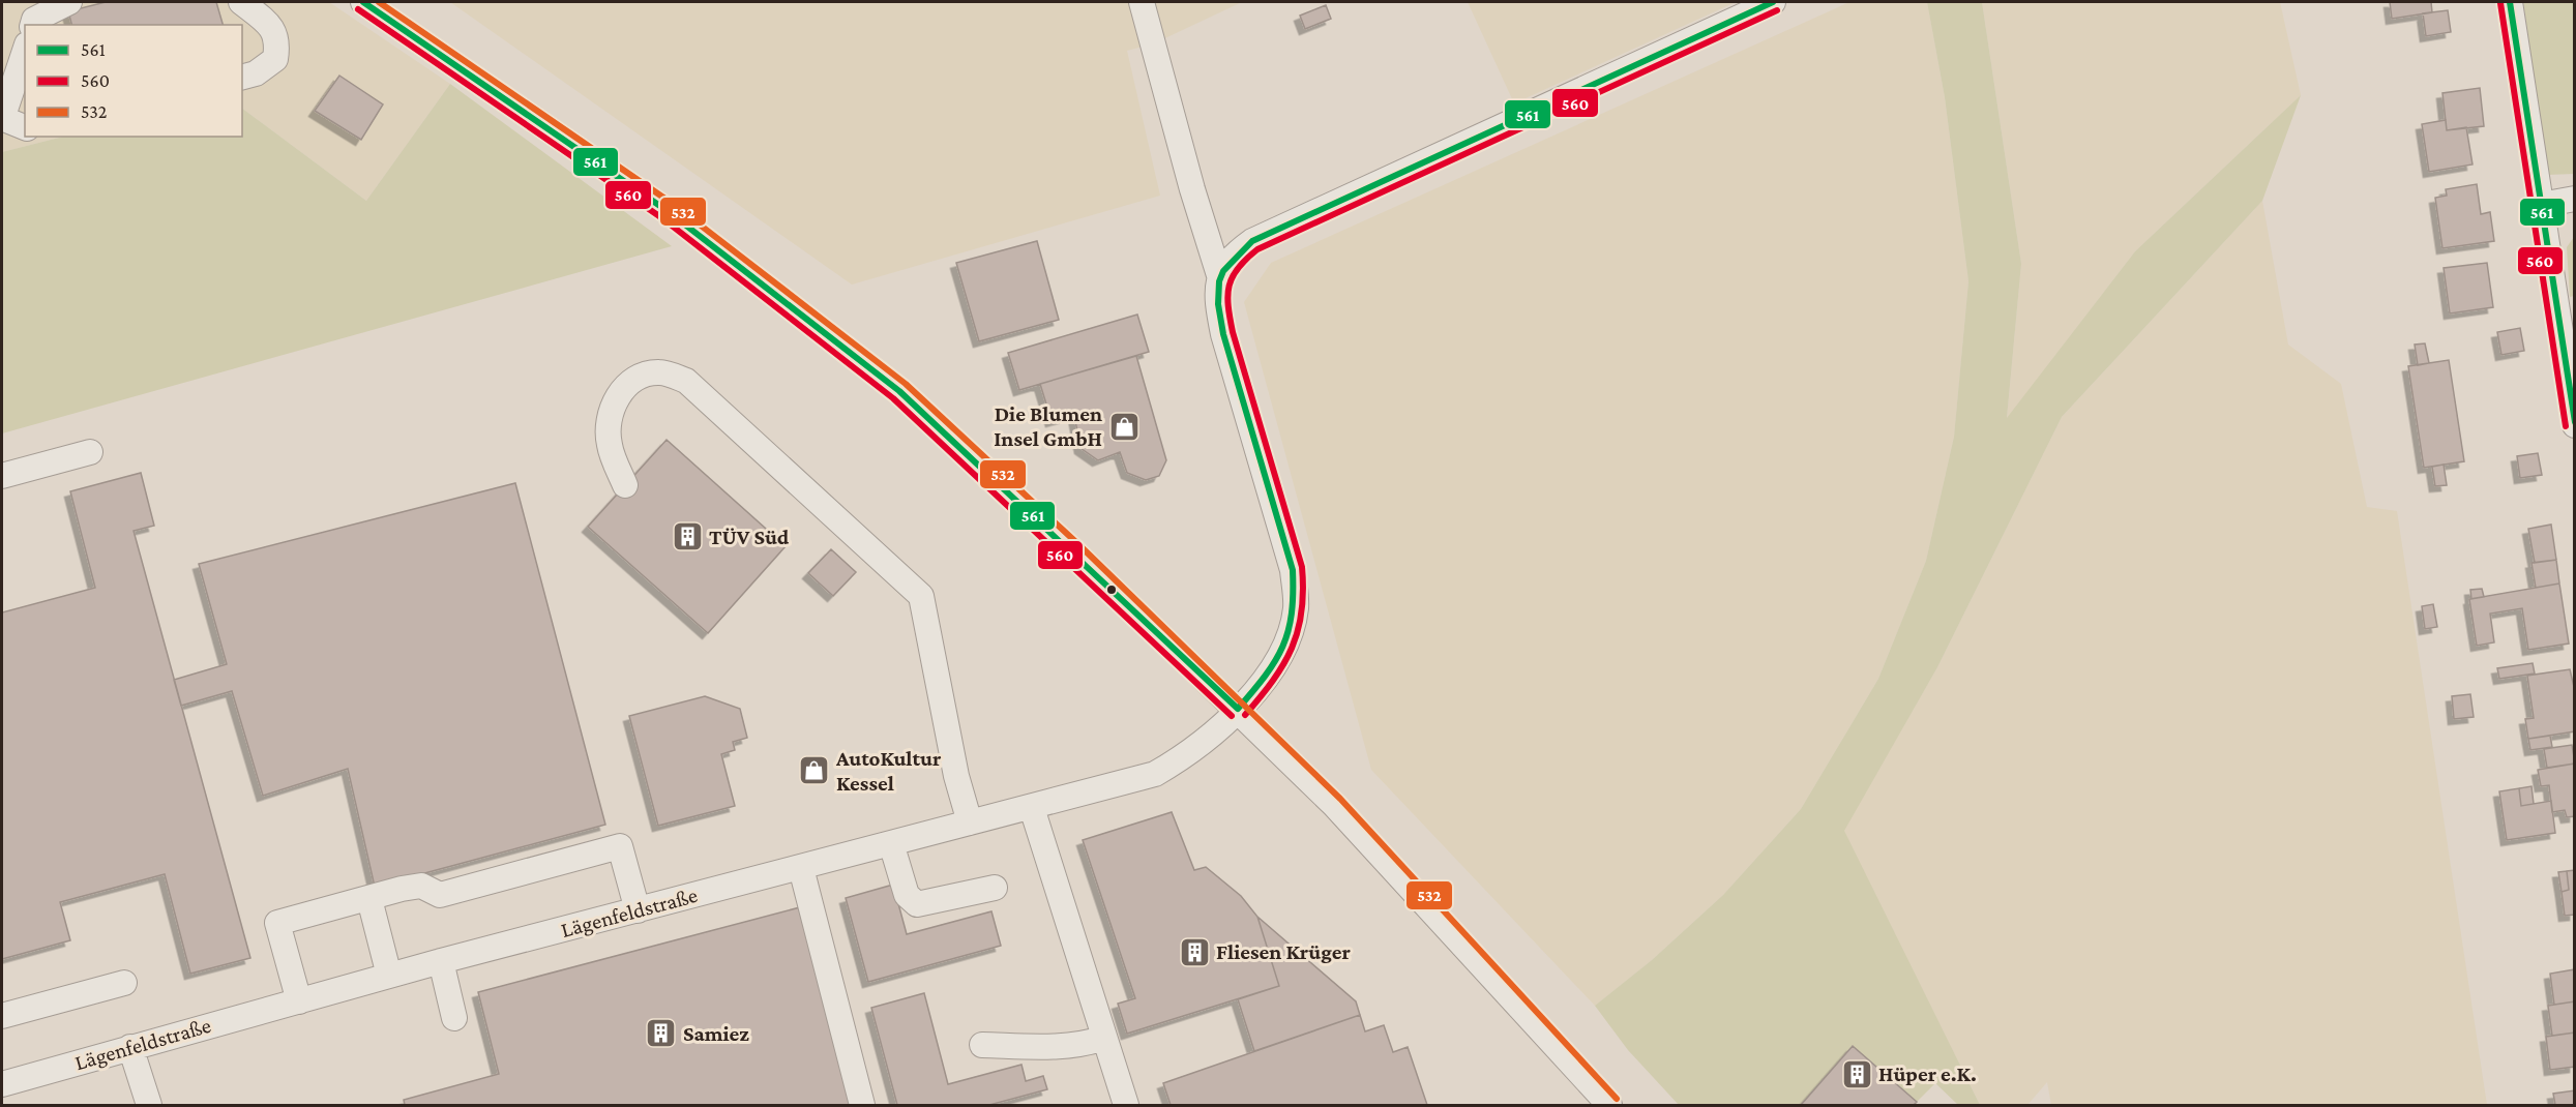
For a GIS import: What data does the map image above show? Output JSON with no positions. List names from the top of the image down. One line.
{"streets":{"street":["Lägenfeldstraße"]},"places":{"shop":["Die Blumen Insel GmbH","AutoKultur Kessel"],"building":["TÜV Süd","Fliesen Krüger","Samiez","Hüper e.K."]},"lines":["transit line 561","transit line 532","transit line 560"],"legend":["561","560","532"]}
